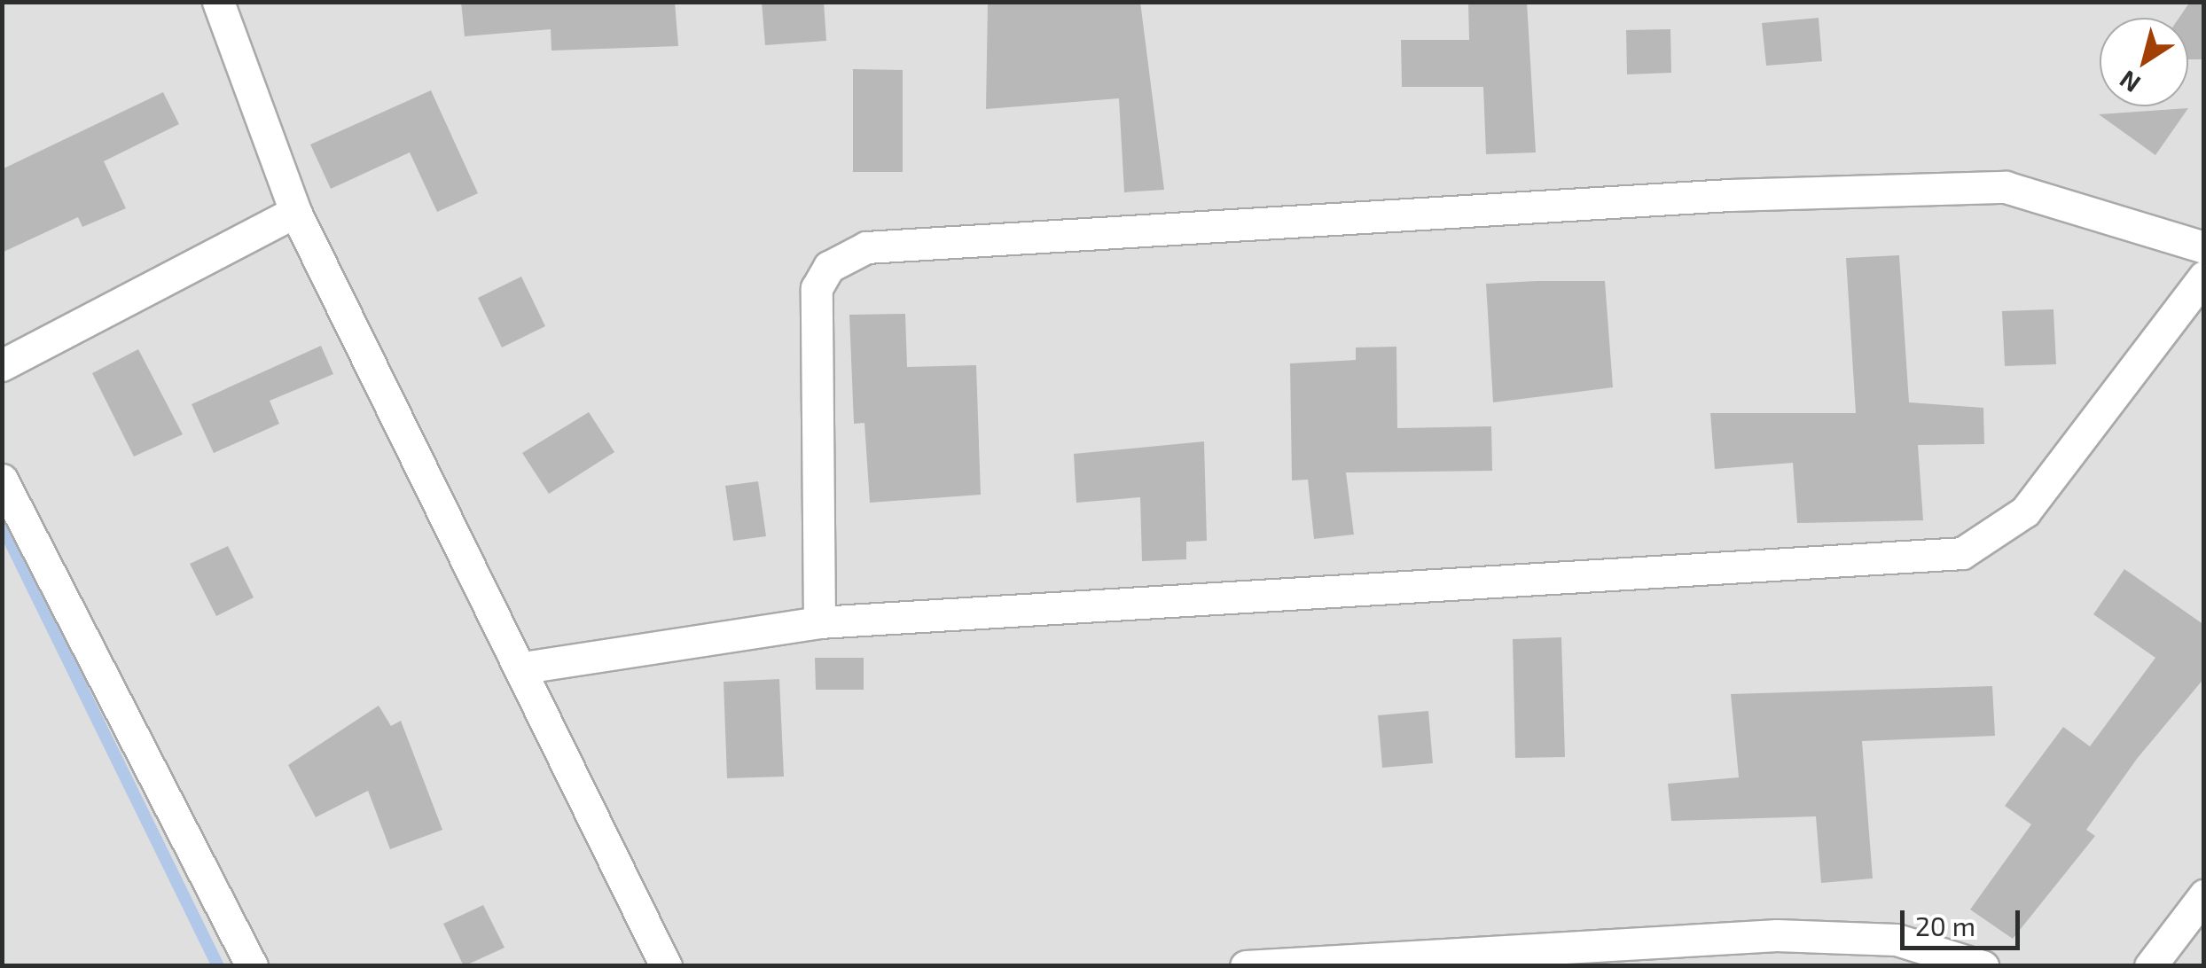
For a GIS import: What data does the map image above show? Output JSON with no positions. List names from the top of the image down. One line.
{"scale_bar":"20 m","north":"bottom left"}
